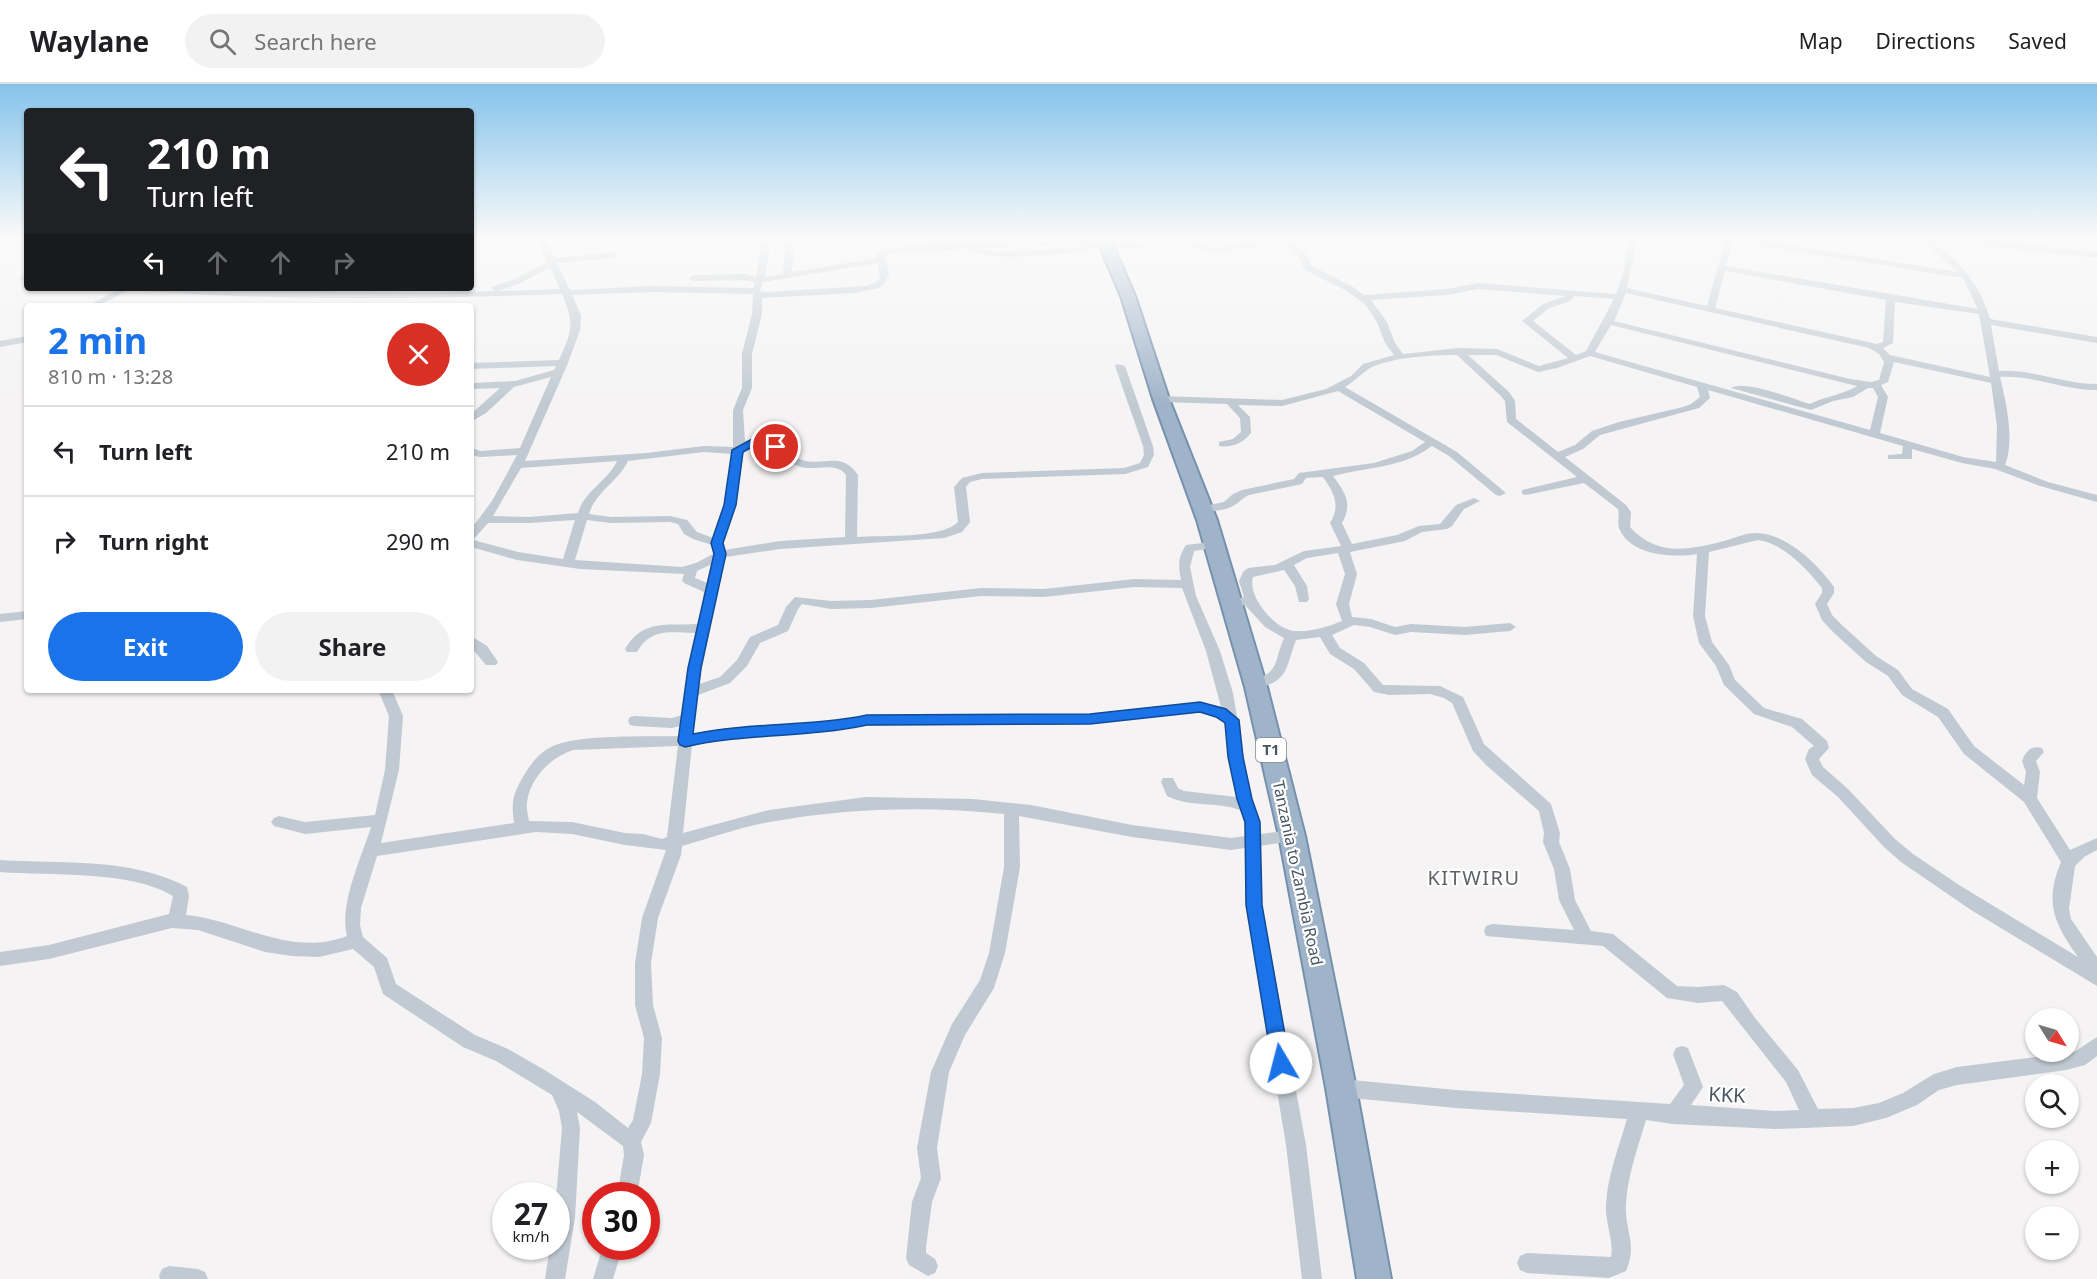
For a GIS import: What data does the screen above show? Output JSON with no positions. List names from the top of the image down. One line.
{"streets":{"highway":["T1","Tanzania to Zambia Road"],"street":["KKK"]},"crossings":[["Tanzania to Zambia Road","KKK"]],"districts":["KITWIRU"],"north":"bottom right","page":{"header":"Waylane","search":"Search here","nav":["Map","Directions","Saved"],"turn":["210 m","Turn left"],"heading":["2 min","810 m · 13:28"],"list":[{"name":"Turn left","value":"210 m"},{"name":"Turn right","value":"290 m"}],"buttons":["Exit","Share"],"map_buttons":["+","−"],"speed":"27 km/h","limit":"30"}}
